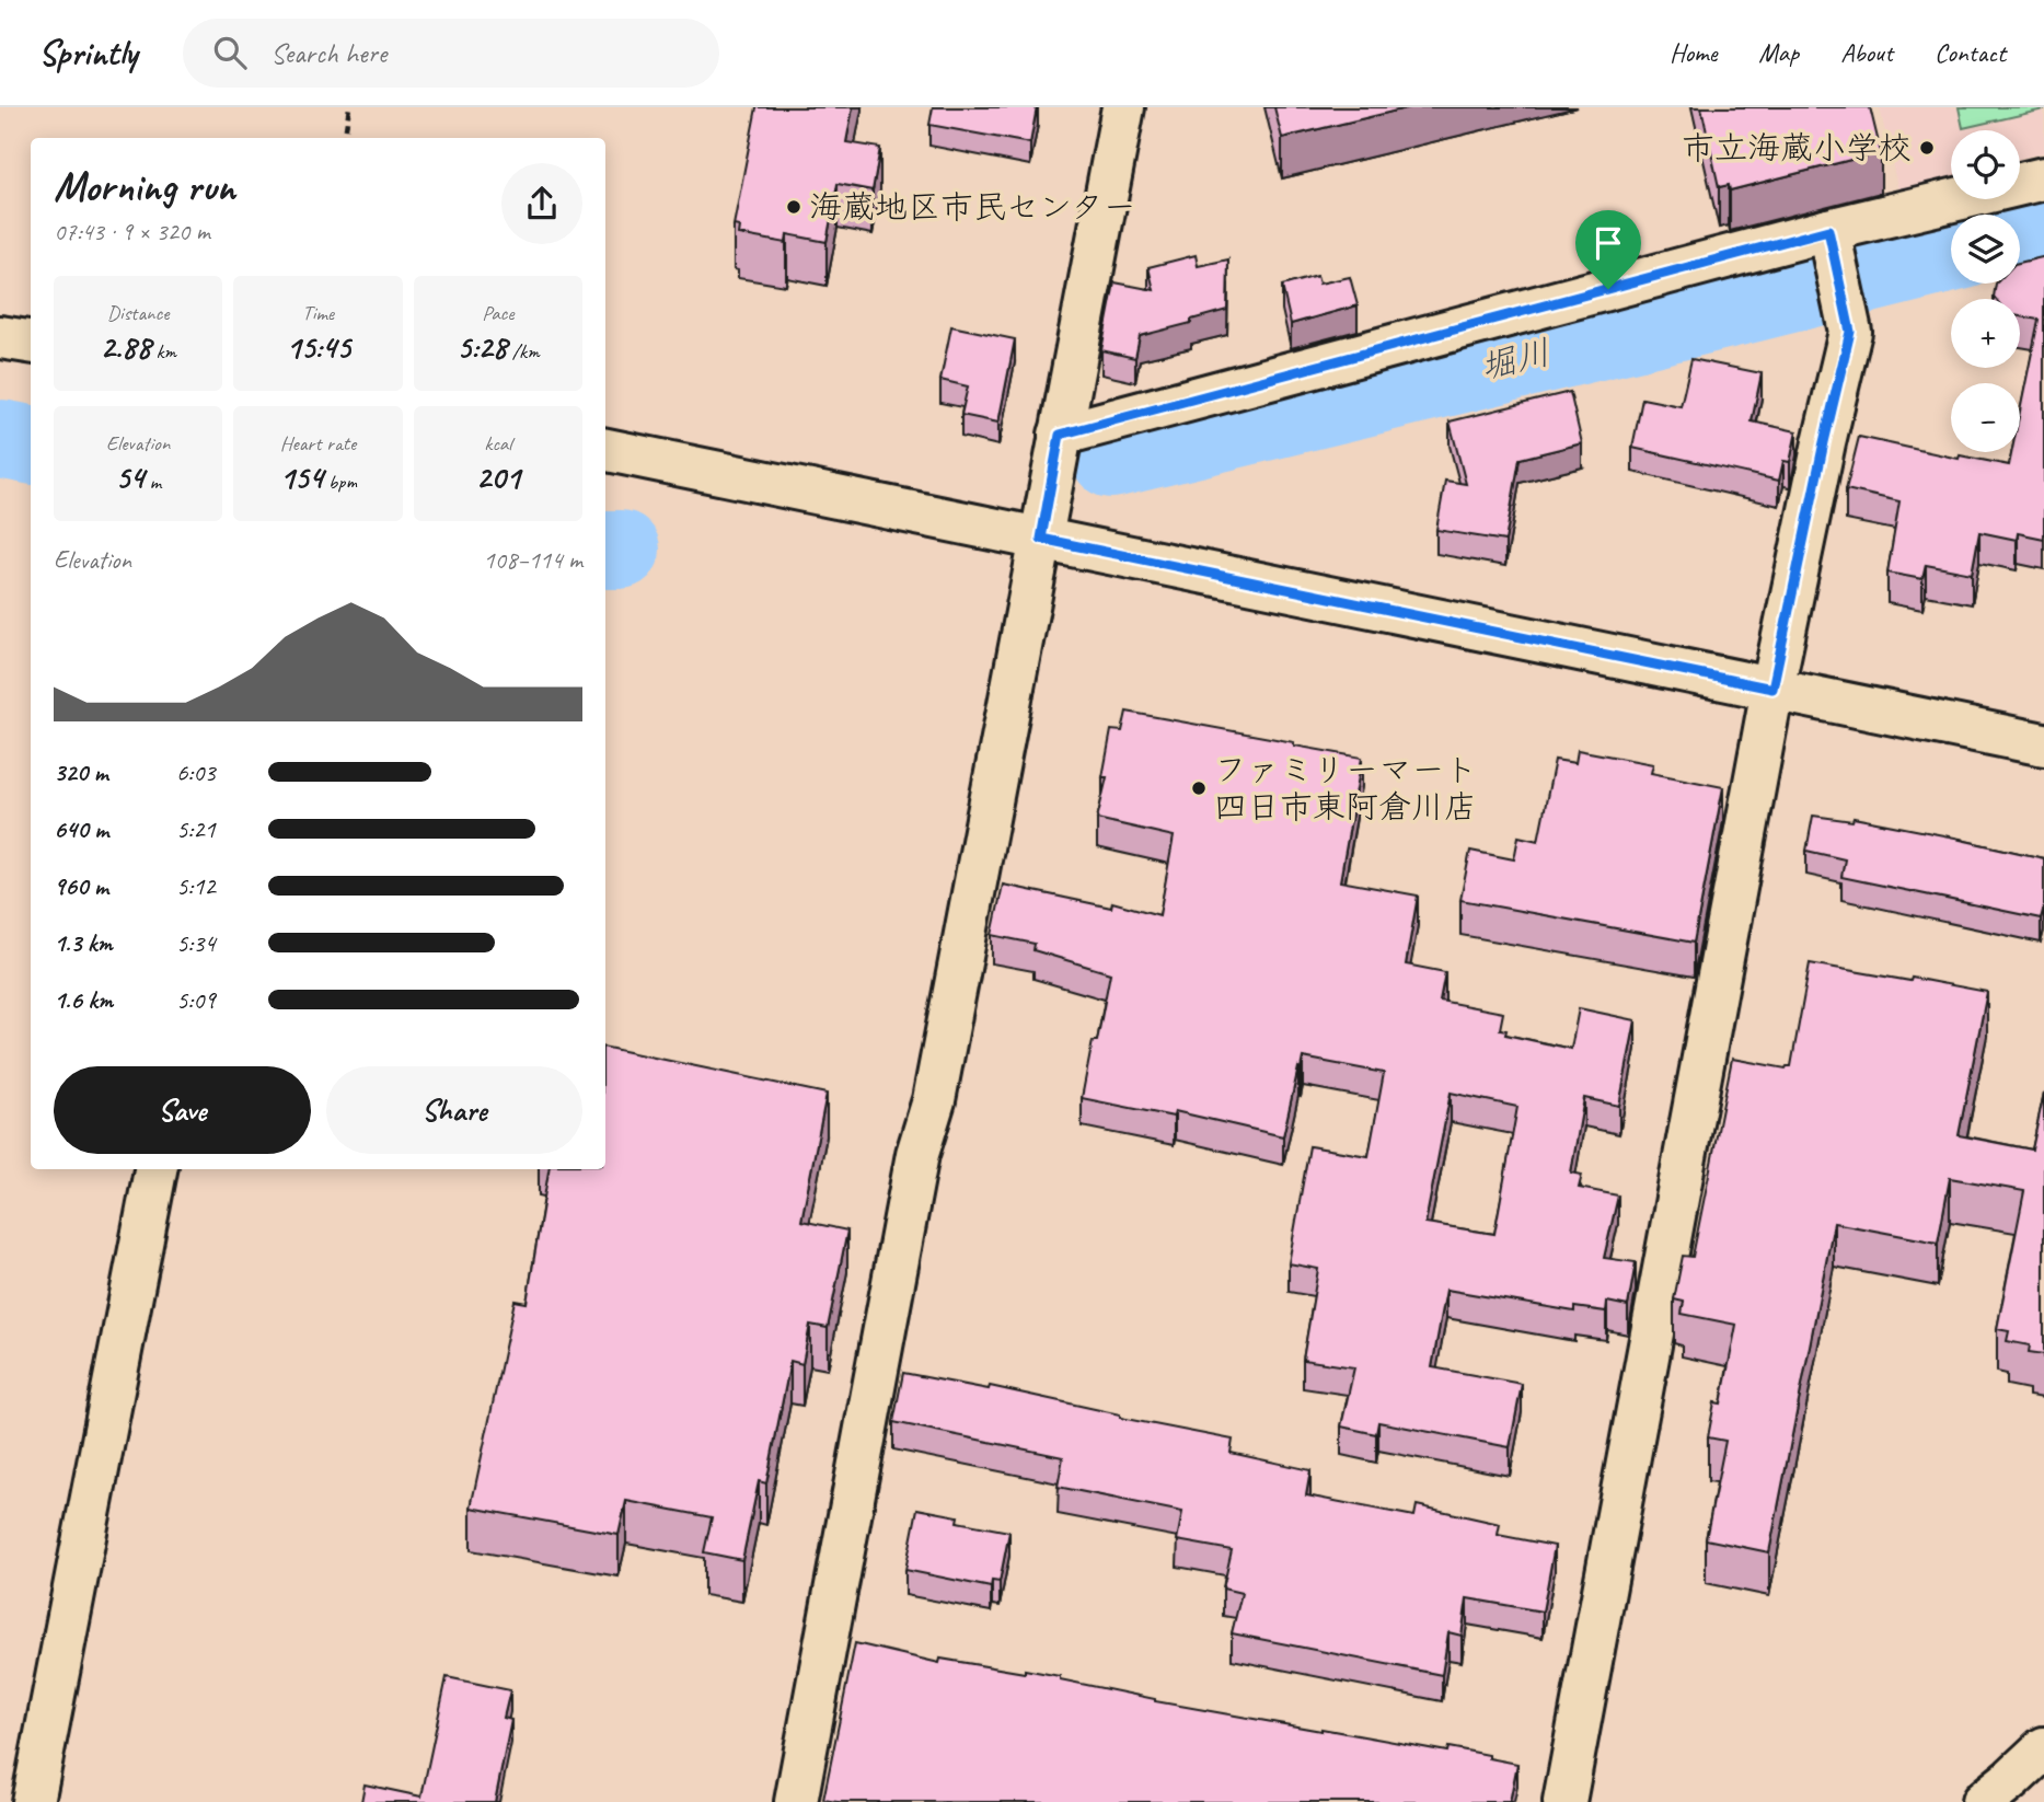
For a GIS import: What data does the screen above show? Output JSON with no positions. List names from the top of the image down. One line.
{"water":["堀川"],"places":["市立海蔵小学校","海蔵地区市民センター","ファミリーマート 四日市東阿倉川店"],"page":{"header":"Sprintly","search":"Search here","nav":["Home","Map","About","Contact"],"map_buttons":["+","−"],"heading":["Morning run","07:43 · 9 × 320 m"],"stats":[["Distance","2.88 km"],["Time","15:45"],["Pace","5:28 /km"],["Elevation","54 m"],["Heart rate","154 bpm"],["kcal","201"]],"chart":["Elevation","108–114 m"],"list":[{"name":"320 m","note":"6:03"},{"name":"640 m","note":"5:21"},{"name":"960 m","note":"5:12"},{"name":"1.3 km","note":"5:34"},{"name":"1.6 km","note":"5:09"}],"buttons":["Save","Share"]}}
